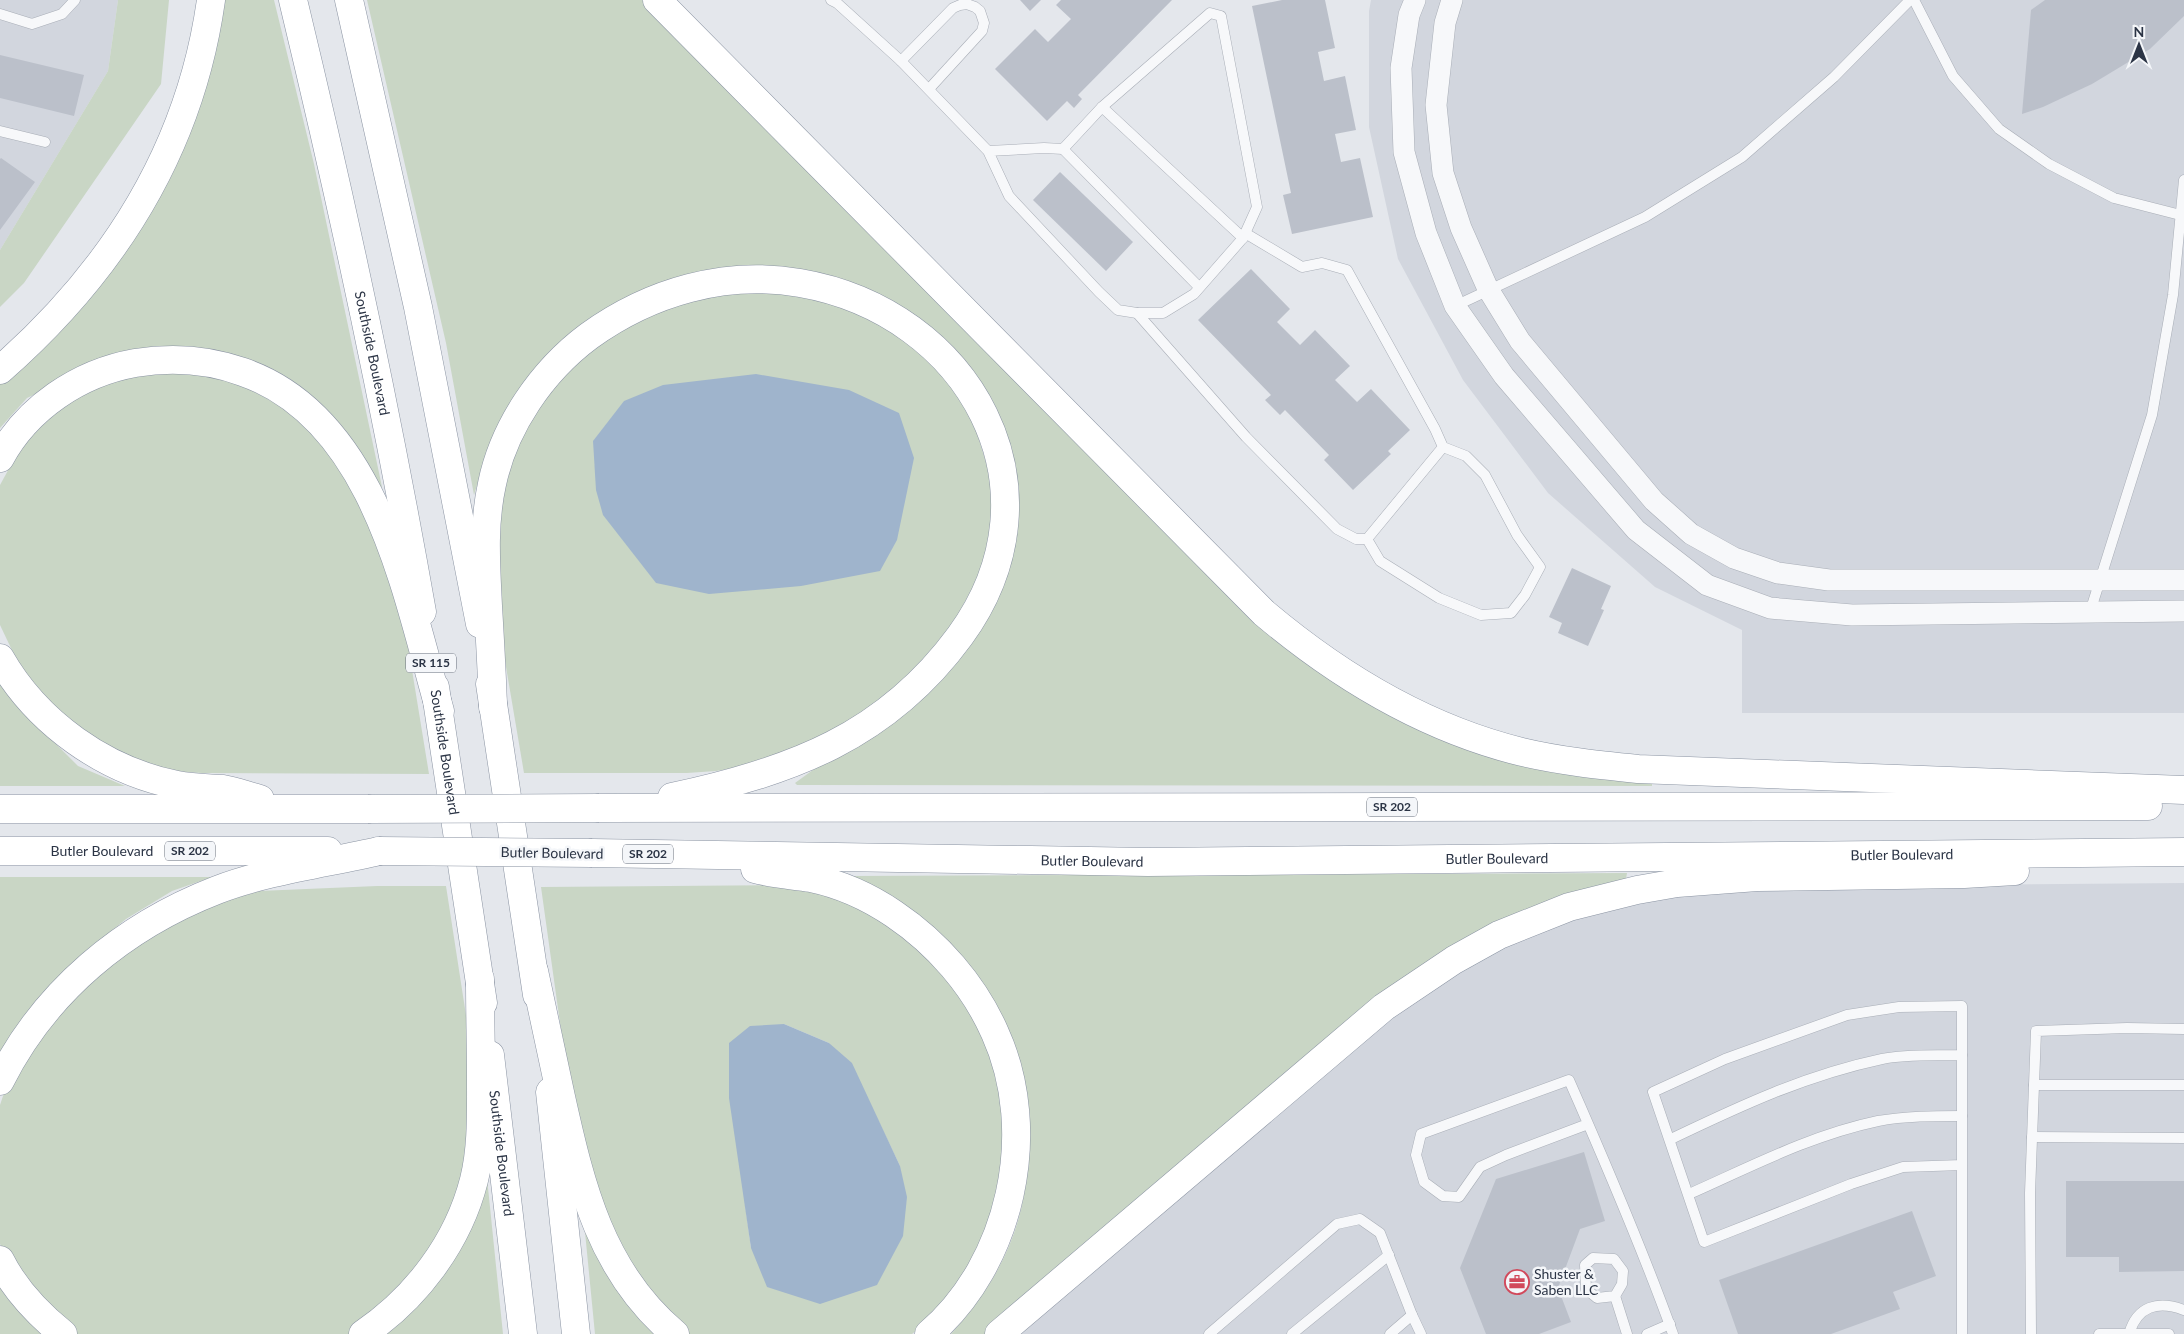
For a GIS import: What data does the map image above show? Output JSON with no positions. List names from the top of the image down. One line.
{"streets":{"highway":["Southside Boulevard","SR 115","SR 202","Butler Boulevard"]},"places":{"office":["Shuster & Saben LLC"]},"north":"top"}
